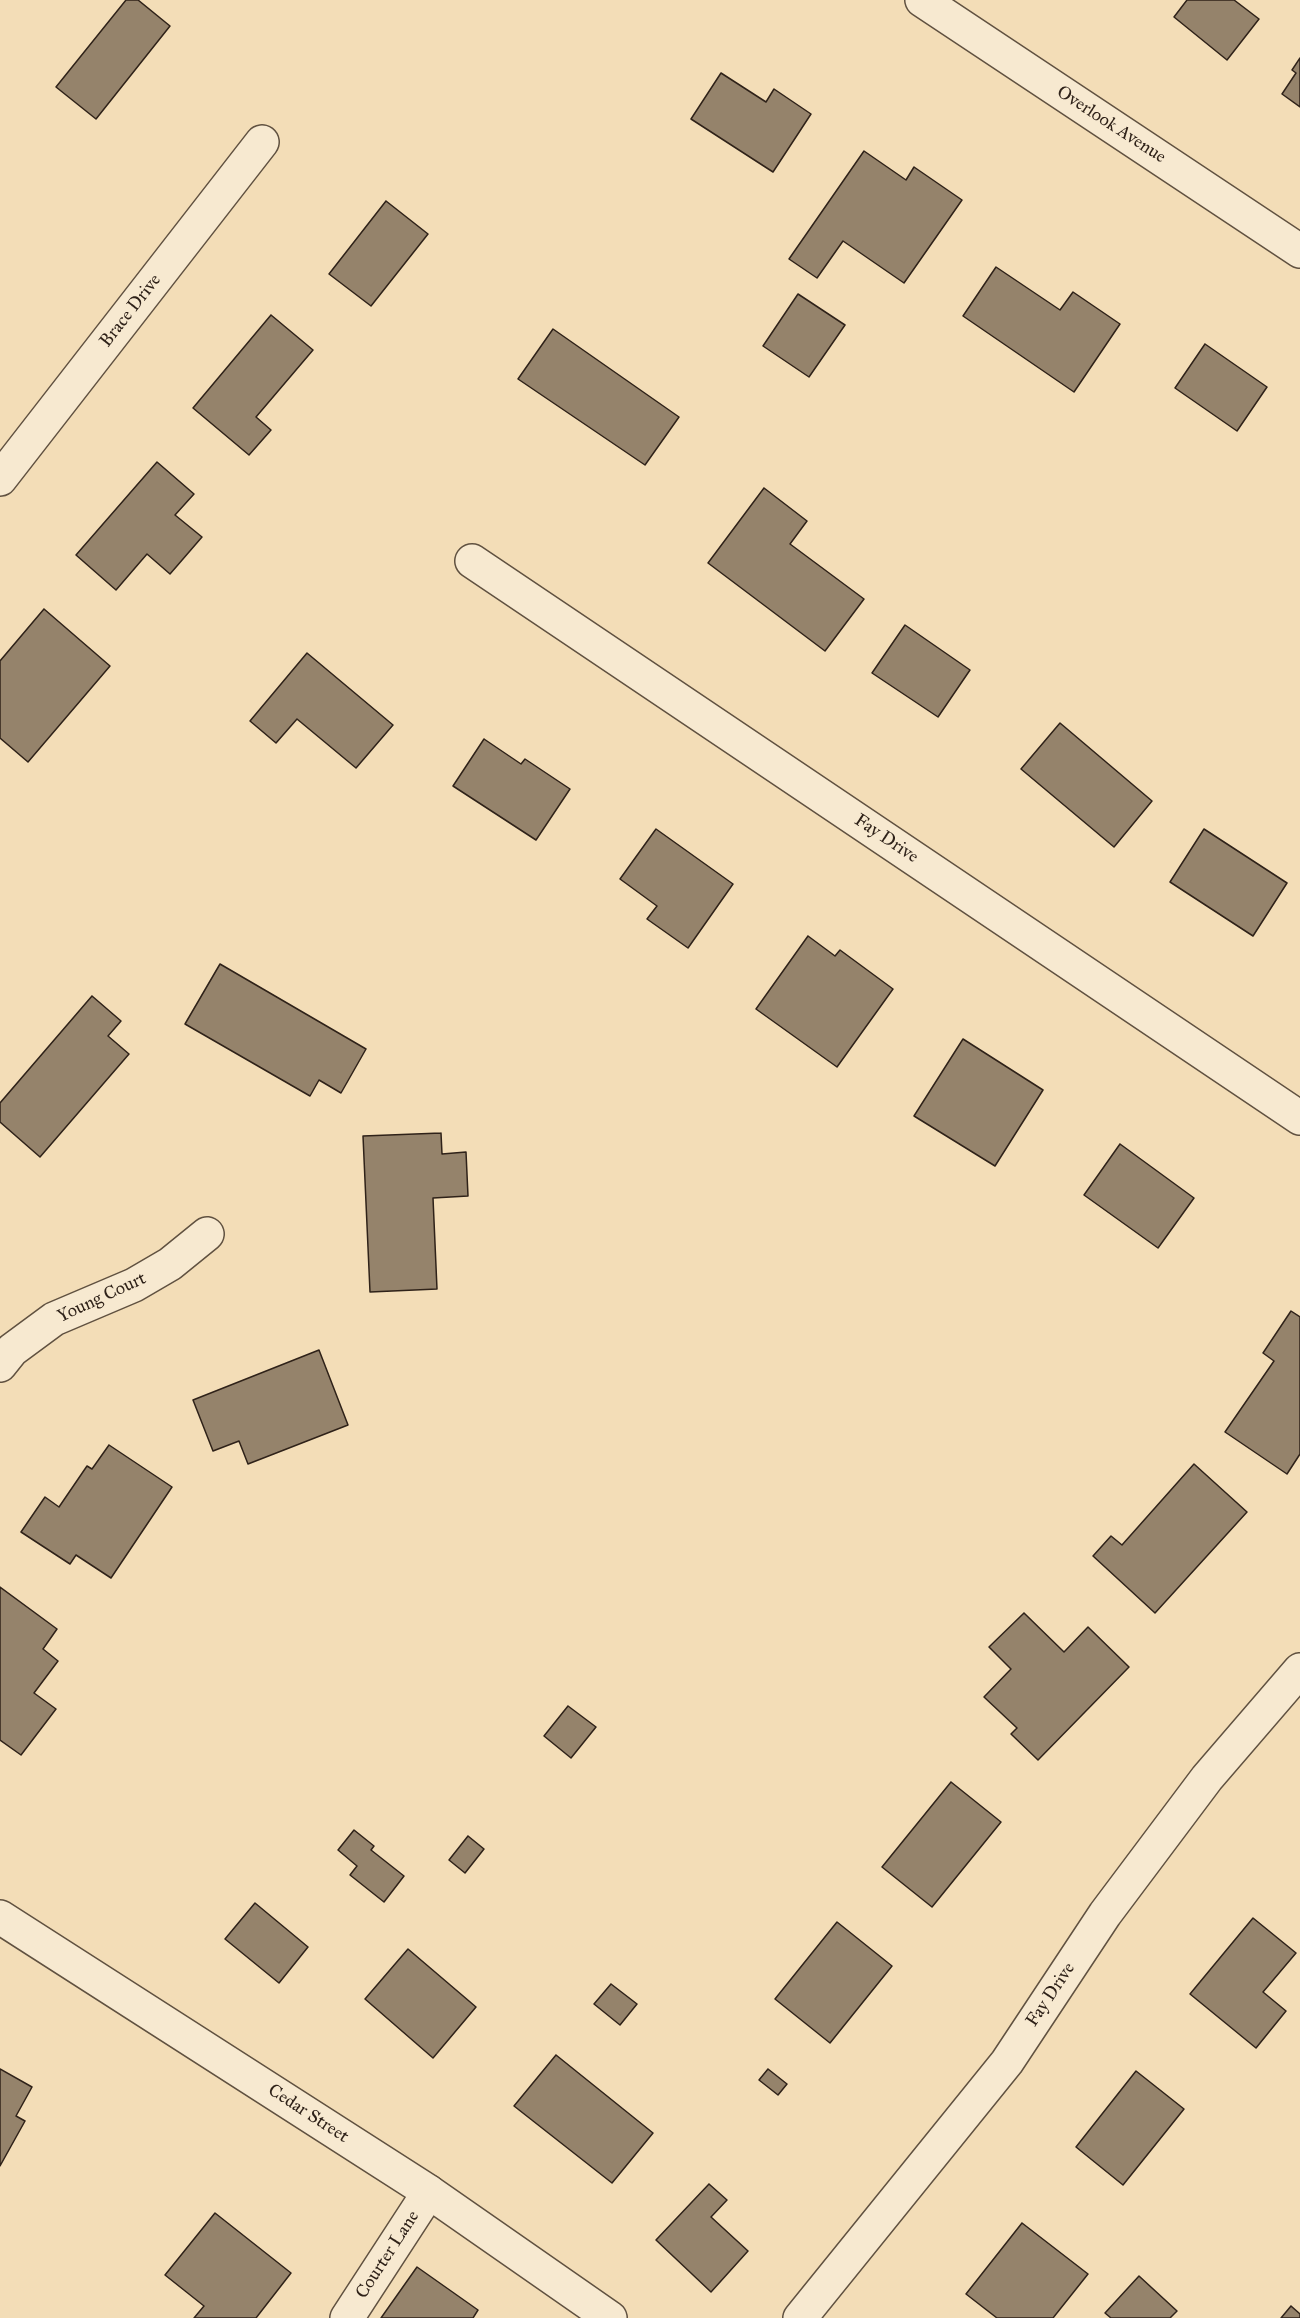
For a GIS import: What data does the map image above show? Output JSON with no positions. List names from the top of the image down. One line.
{"streets":{"street":["Overlook Avenue","Brace Drive","Fay Drive","Young Court","Cedar Street","Courter Lane"]},"crossings":[["Cedar Street","Courter Lane"]]}
